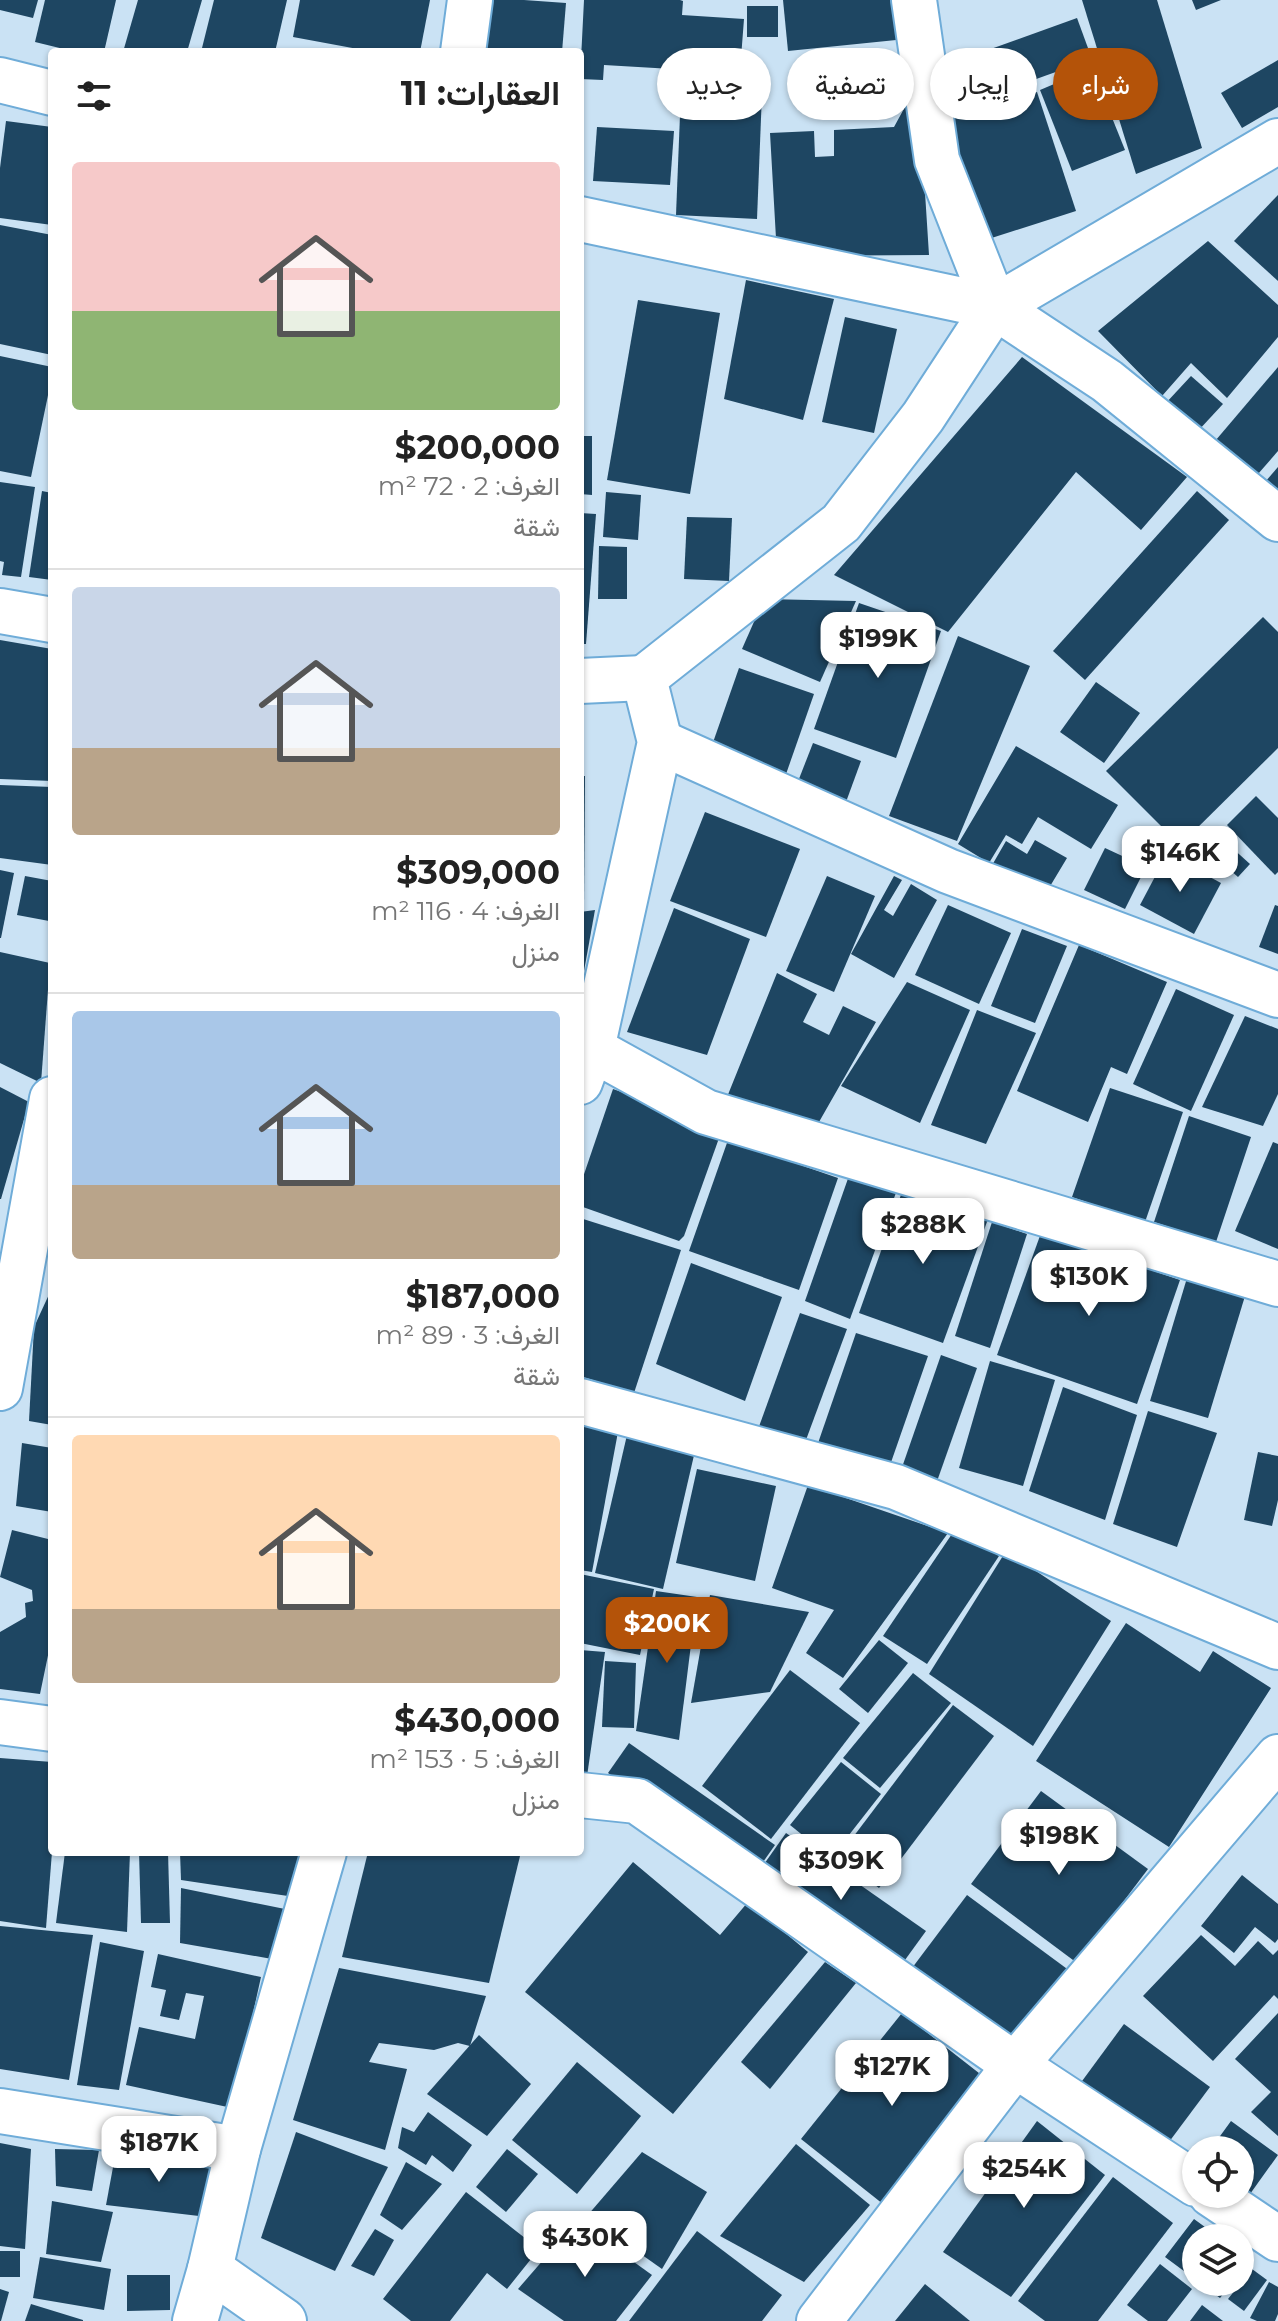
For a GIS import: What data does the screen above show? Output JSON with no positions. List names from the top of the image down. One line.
{"page":{"chip":["شراء","إيجار","تصفية","جديد"],"heading":"العقارات: 11","list":[{"name":"$200,000","note":"الغرف: 2 · 72 m² · شقة"},{"name":"$309,000","note":"الغرف: 4 · 116 m² · منزل"},{"name":"$187,000","note":"الغرف: 3 · 89 m² · شقة"},{"name":"$430,000","note":"الغرف: 5 · 153 m² · منزل"}],"price":["$199K","$146K","$288K","$130K","$200K","$198K","$309K","$127K","$187K","$254K","$430K"]}}
